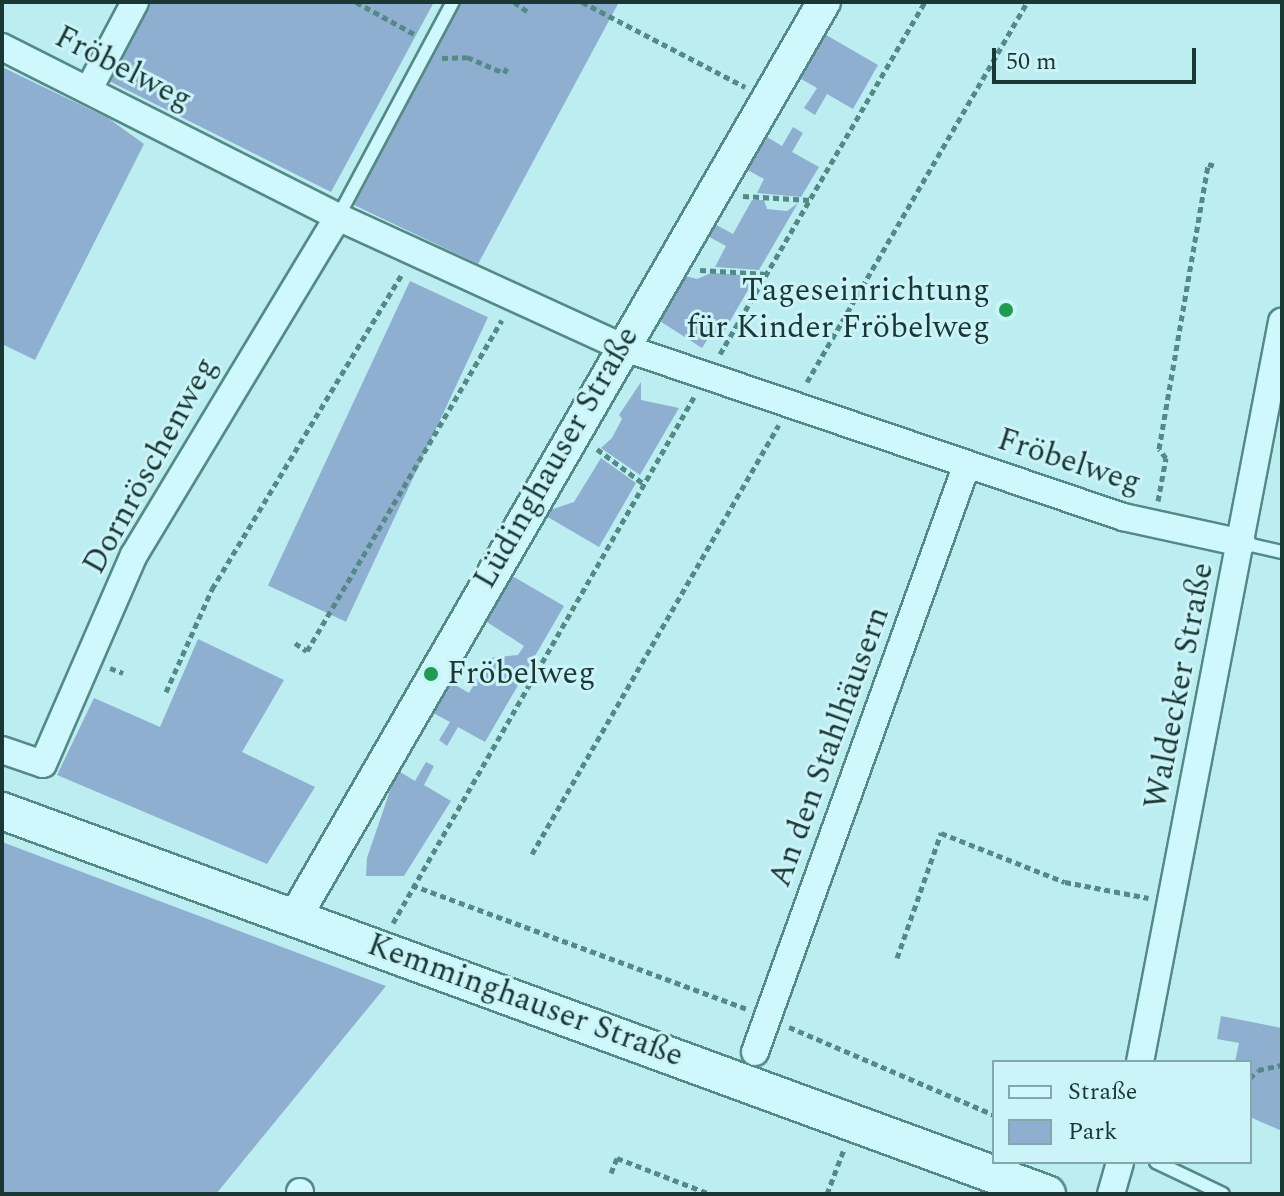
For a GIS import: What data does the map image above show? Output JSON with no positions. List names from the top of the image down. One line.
{"streets":{"main road":["Kemminghauser Straße"],"street":["Fröbelweg","Lüdinghauser Straße","Dornröschenweg","Waldecker Straße","An den Stahlhäusern"]},"crossings":[["Fröbelweg","Lüdinghauser Straße"],["Fröbelweg","Dornröschenweg"],["Fröbelweg","Waldecker Straße"],["Fröbelweg","An den Stahlhäusern"],["Lüdinghauser Straße","Kemminghauser Straße"]],"places":["Tageseinrichtung für Kinder Fröbelweg","Fröbelweg"],"legend":["Straße","Park"],"scale_bar":"50 m"}
